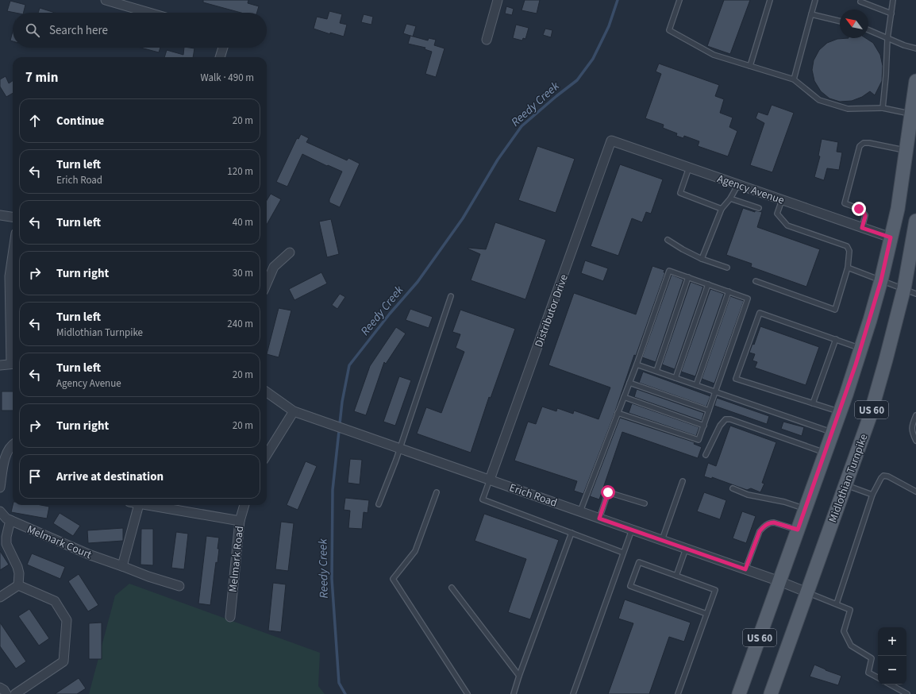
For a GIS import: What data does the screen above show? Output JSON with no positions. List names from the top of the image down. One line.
{"streets":{"main road":["US 60","Midlothian Turnpike"],"street":["Agency Avenue","Distributor Drive","Erich Road","Melmark Court","Melmark Road"]},"crossings":[["Agency Avenue","Distributor Drive"],["Agency Avenue","US 60"],["Distributor Drive","Erich Road"],["US 60","Erich Road"],["Midlothian Turnpike","Erich Road"]],"water":["Reedy Creek"],"north":"top left","page":{"search":"Search here","heading":["7 min","Walk · 490 m"],"list":[["Continue","20 m"],["Turn left","Erich Road","120 m"],["Turn left","40 m"],["Turn right","30 m"],["Turn left","Midlothian Turnpike","240 m"],["Turn left","Agency Avenue","20 m"],["Turn right","20 m"],"Arrive at destination"],"map_buttons":["+","−"]}}
